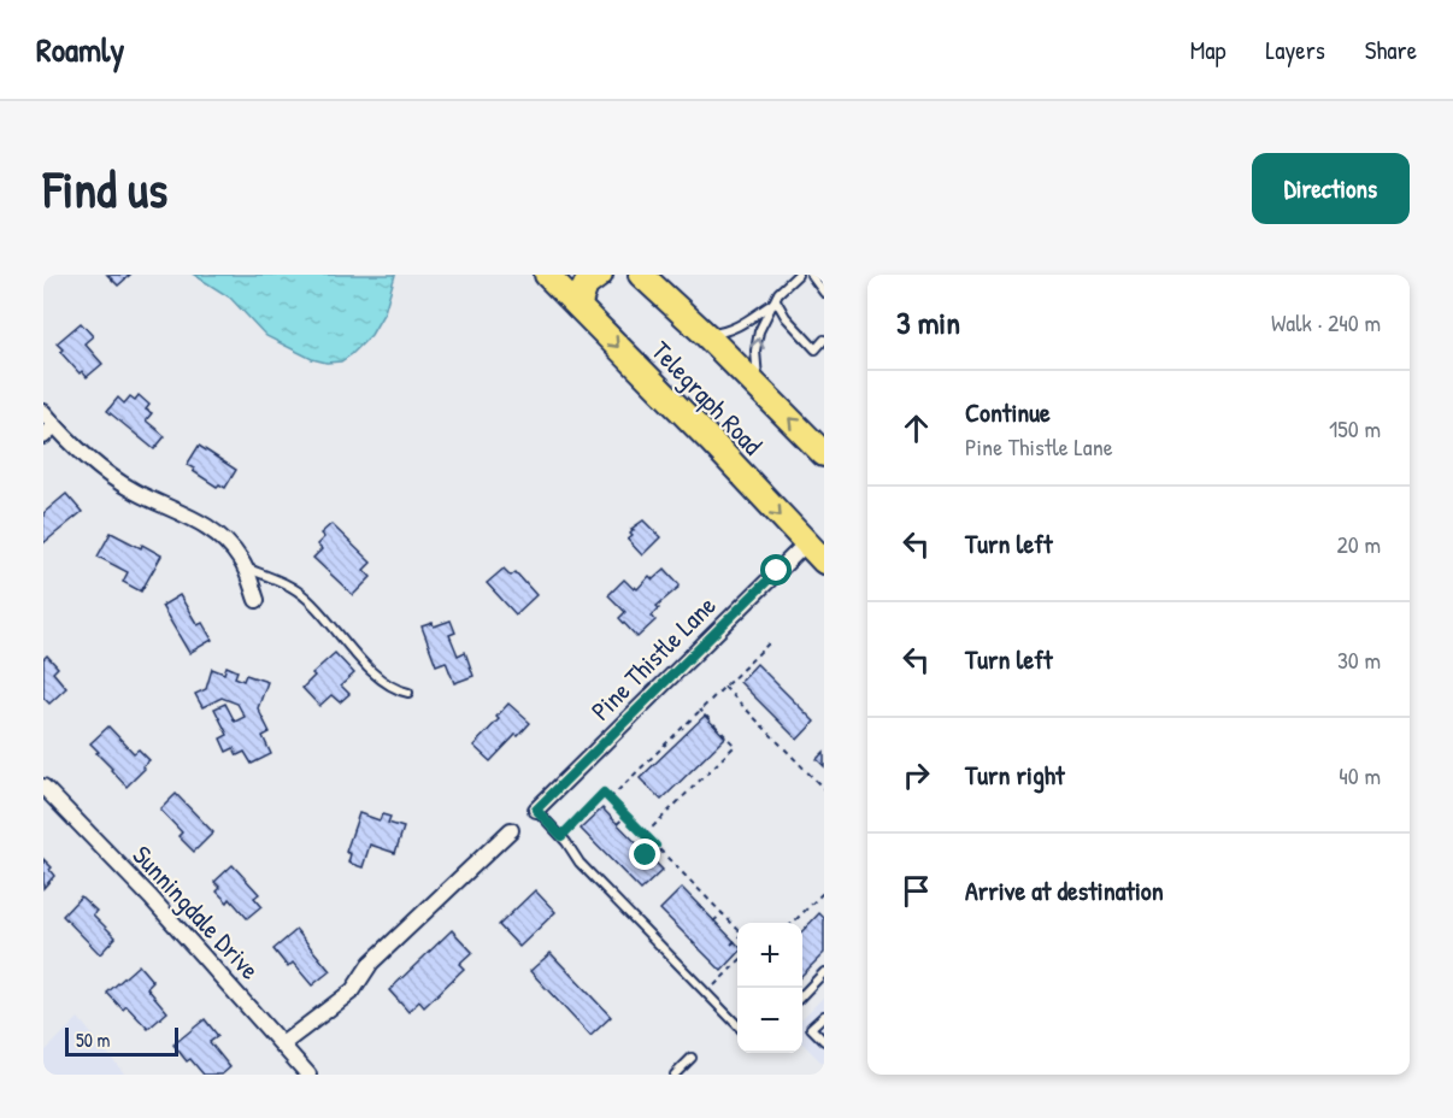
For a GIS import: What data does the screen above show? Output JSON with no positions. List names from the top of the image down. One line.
{"streets":{"highway":["Telegraph Road"],"street":["Pine Thistle Lane","Sunningdale Drive"]},"crossings":[["Telegraph Road","Pine Thistle Lane"]],"scale_bar":"50 m","page":{"header":"Roamly","nav":["Map","Layers","Share"],"buttons":"Directions","title":"Find us","heading":["3 min","Walk · 240 m"],"list":[["Continue","Pine Thistle Lane","150 m"],["Turn left","20 m"],["Turn left","30 m"],["Turn right","40 m"],"Arrive at destination"],"map_buttons":["+","−"],"scale":"50 m"}}
